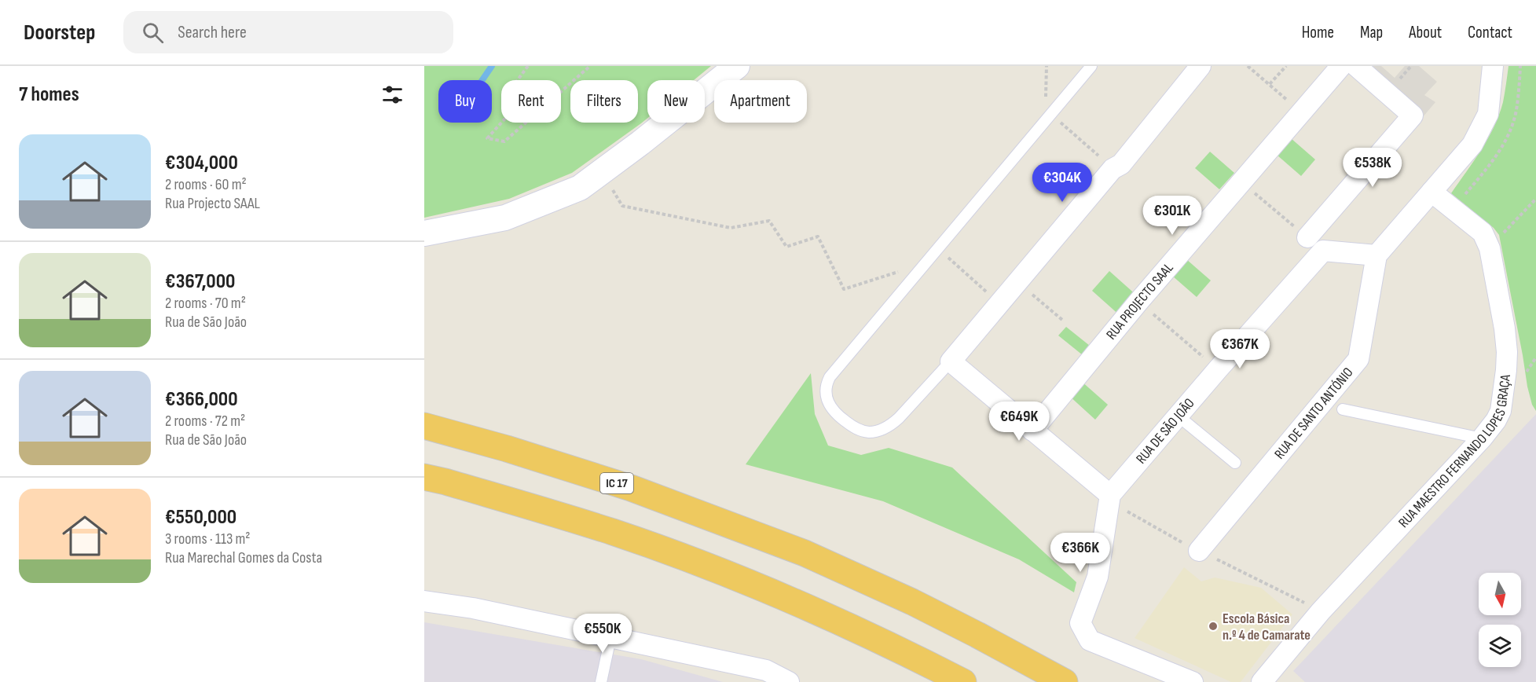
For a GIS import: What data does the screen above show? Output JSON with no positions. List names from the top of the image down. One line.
{"streets":{"highway":["IC 17"],"street":["RUA PROJECTO SAAL","RUA DE SANTO ANTÓNIO","RUA DE SÃO JOÃO","RUA MAESTRO FERNANDO LOPES GRAÇA"]},"crossings":[["RUA DE SANTO ANTÓNIO","RUA DE SÃO JOÃO"]],"places":["Escola Básica n.º 4 de Camarate"],"north":"bottom","page":{"header":"Doorstep","search":"Search here","nav":["Home","Map","About","Contact"],"heading":"7 homes","chip":["Buy","Rent","Filters","New","Apartment"],"list":[{"name":"€304,000","note":"2 rooms · 60 m² · Rua Projecto SAAL"},{"name":"€367,000","note":"2 rooms · 70 m² · Rua de São João"},{"name":"€366,000","note":"2 rooms · 72 m² · Rua de São João"},{"name":"€550,000","note":"3 rooms · 113 m² · Rua Marechal Gomes da Costa"}],"price":["€538K","€304K","€301K","€367K","€649K","€366K","€550K"]}}
